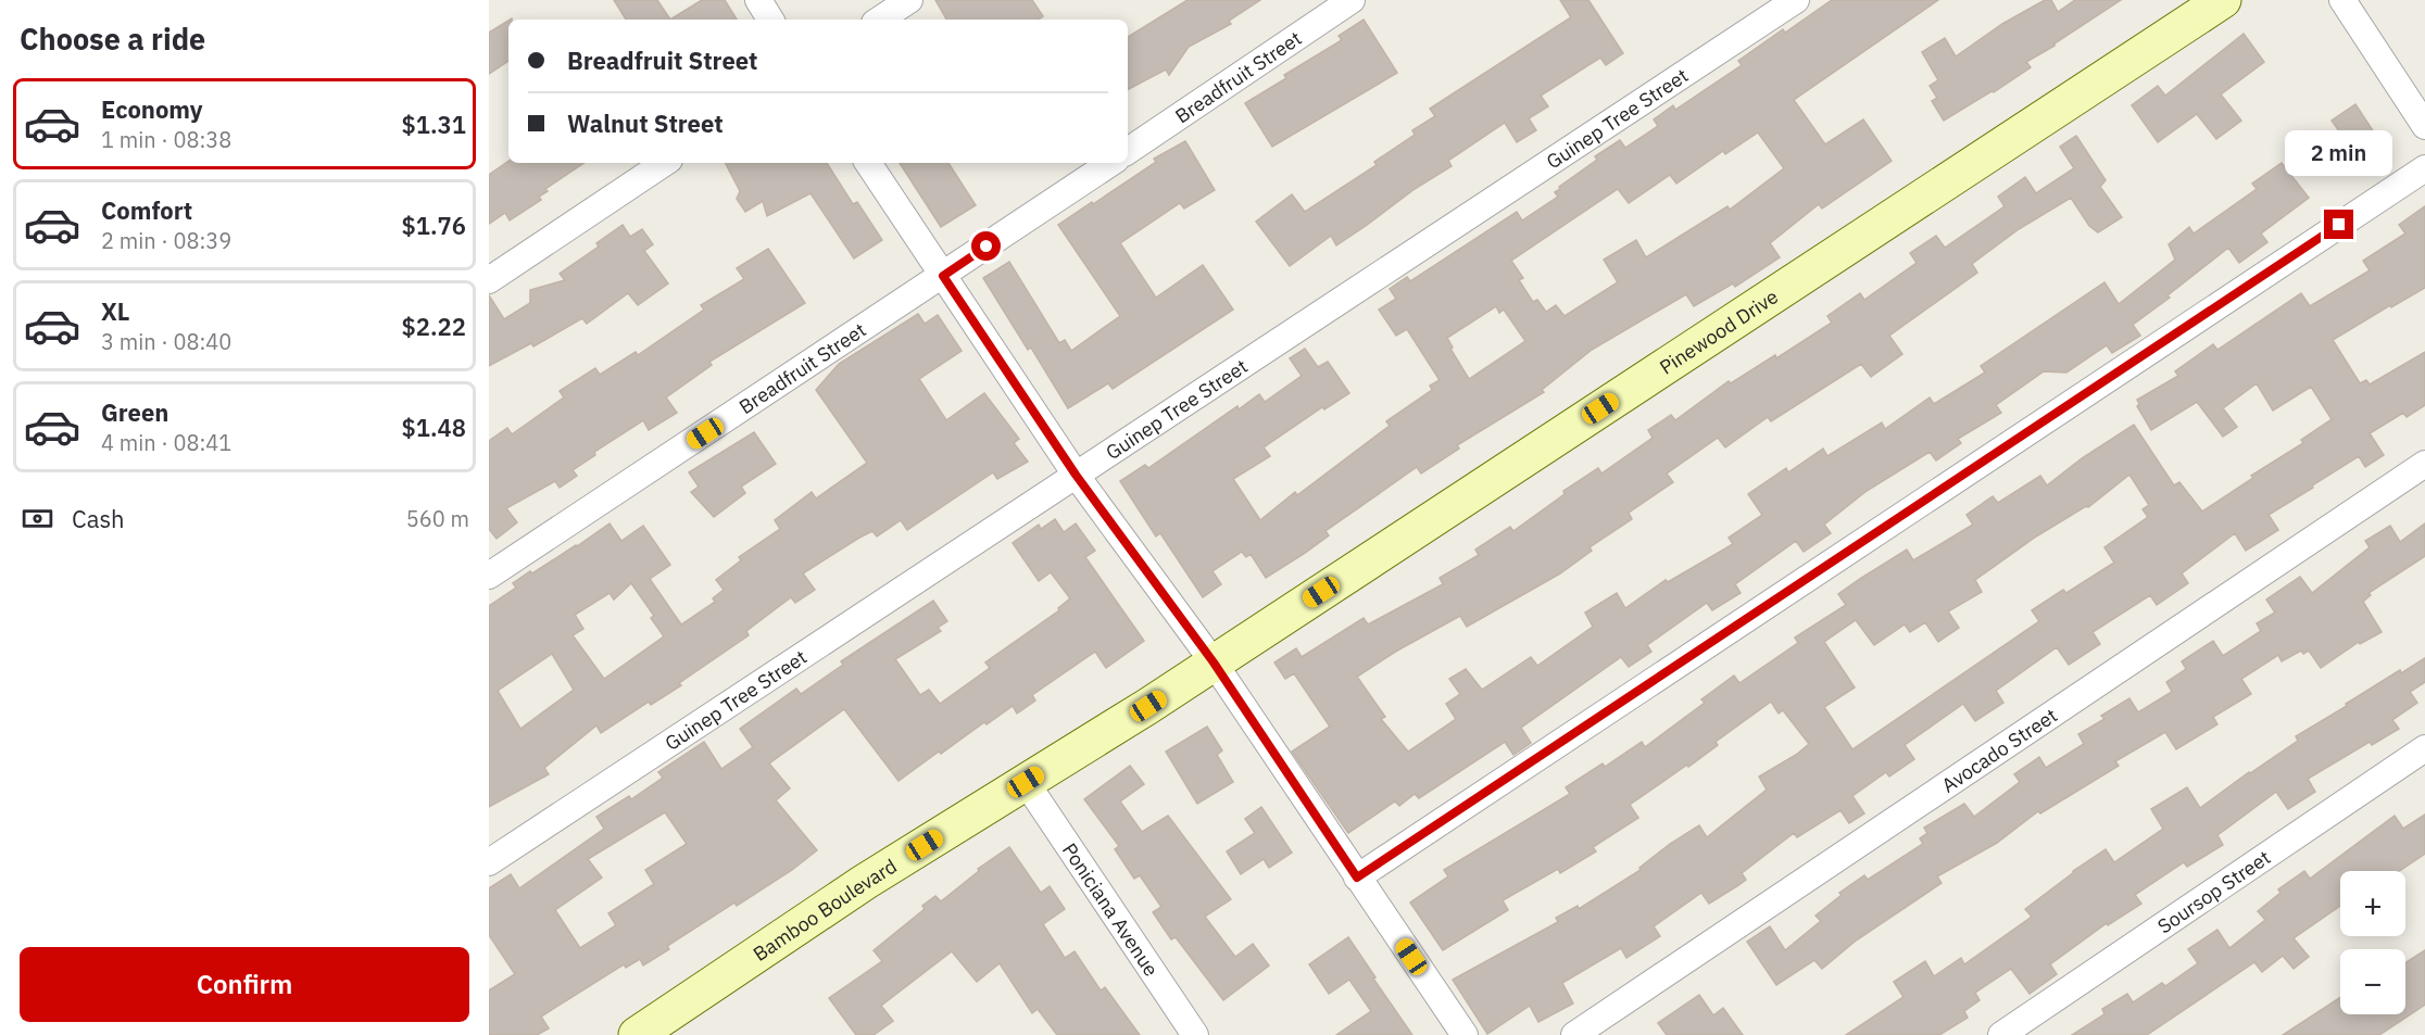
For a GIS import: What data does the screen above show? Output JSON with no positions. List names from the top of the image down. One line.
{"streets":{"main road":["Pinewood Drive","Bamboo Boulevard"],"street":["Breadfruit Street","Guinep Tree Street","Avocado Street","Soursop Street","Poniciana Avenue"]},"crossings":[["Pinewood Drive","Bamboo Boulevard"],["Poniciana Avenue","Bamboo Boulevard"]],"page":{"heading":"Choose a ride","banner":["Breadfruit Street","Walnut Street"],"list":[{"name":"Economy","note":"1 min · 08:38","value":"$1.31"},{"name":"Comfort","note":"2 min · 08:39","value":"$1.76"},{"name":"XL","note":"3 min · 08:40","value":"$2.22"},{"name":"Green","note":"4 min · 08:41","value":"$1.48"}],"bubble":"2 min","pay":["Cash","560 m"],"map_buttons":["+","−"],"buttons":"Confirm"}}
